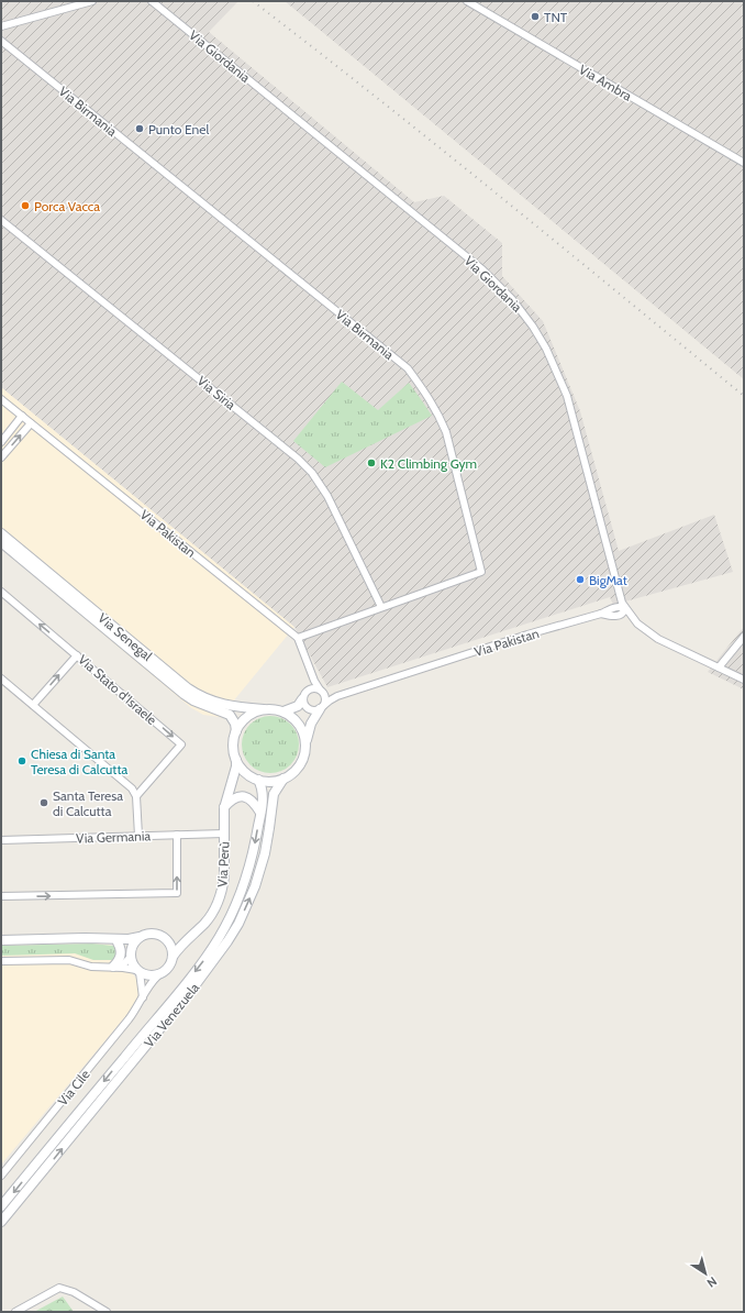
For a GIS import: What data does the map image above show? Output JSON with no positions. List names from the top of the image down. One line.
{"streets":{"main road":["Via Senegal","Via Perù","Via Venezuela"],"street":["Via Giordania","Via Ambra","Via Birmania","Via Siria","Via Pakistan","Via Stato d'Israele","Via Germania","Via Cile"]},"crossings":[["Via Giordania","Via Pakistan"],["Via Birmania","Via Siria"],["Via Birmania","Via Pakistan"],["Via Pakistan","Via Venezuela"],["Via Senegal","Via Perù"],["Via Senegal","Via Venezuela"],["Via Germania","Via Perù"],["Via Perù","Via Venezuela"],["Via Perù","Via Cile"]],"places":["TNT","Punto Enel","Porca Vacca","K2 Climbing Gym","BigMat","Chiesa di Santa Teresa di Calcutta","Santa Teresa di Calcutta"],"north":"bottom right"}
